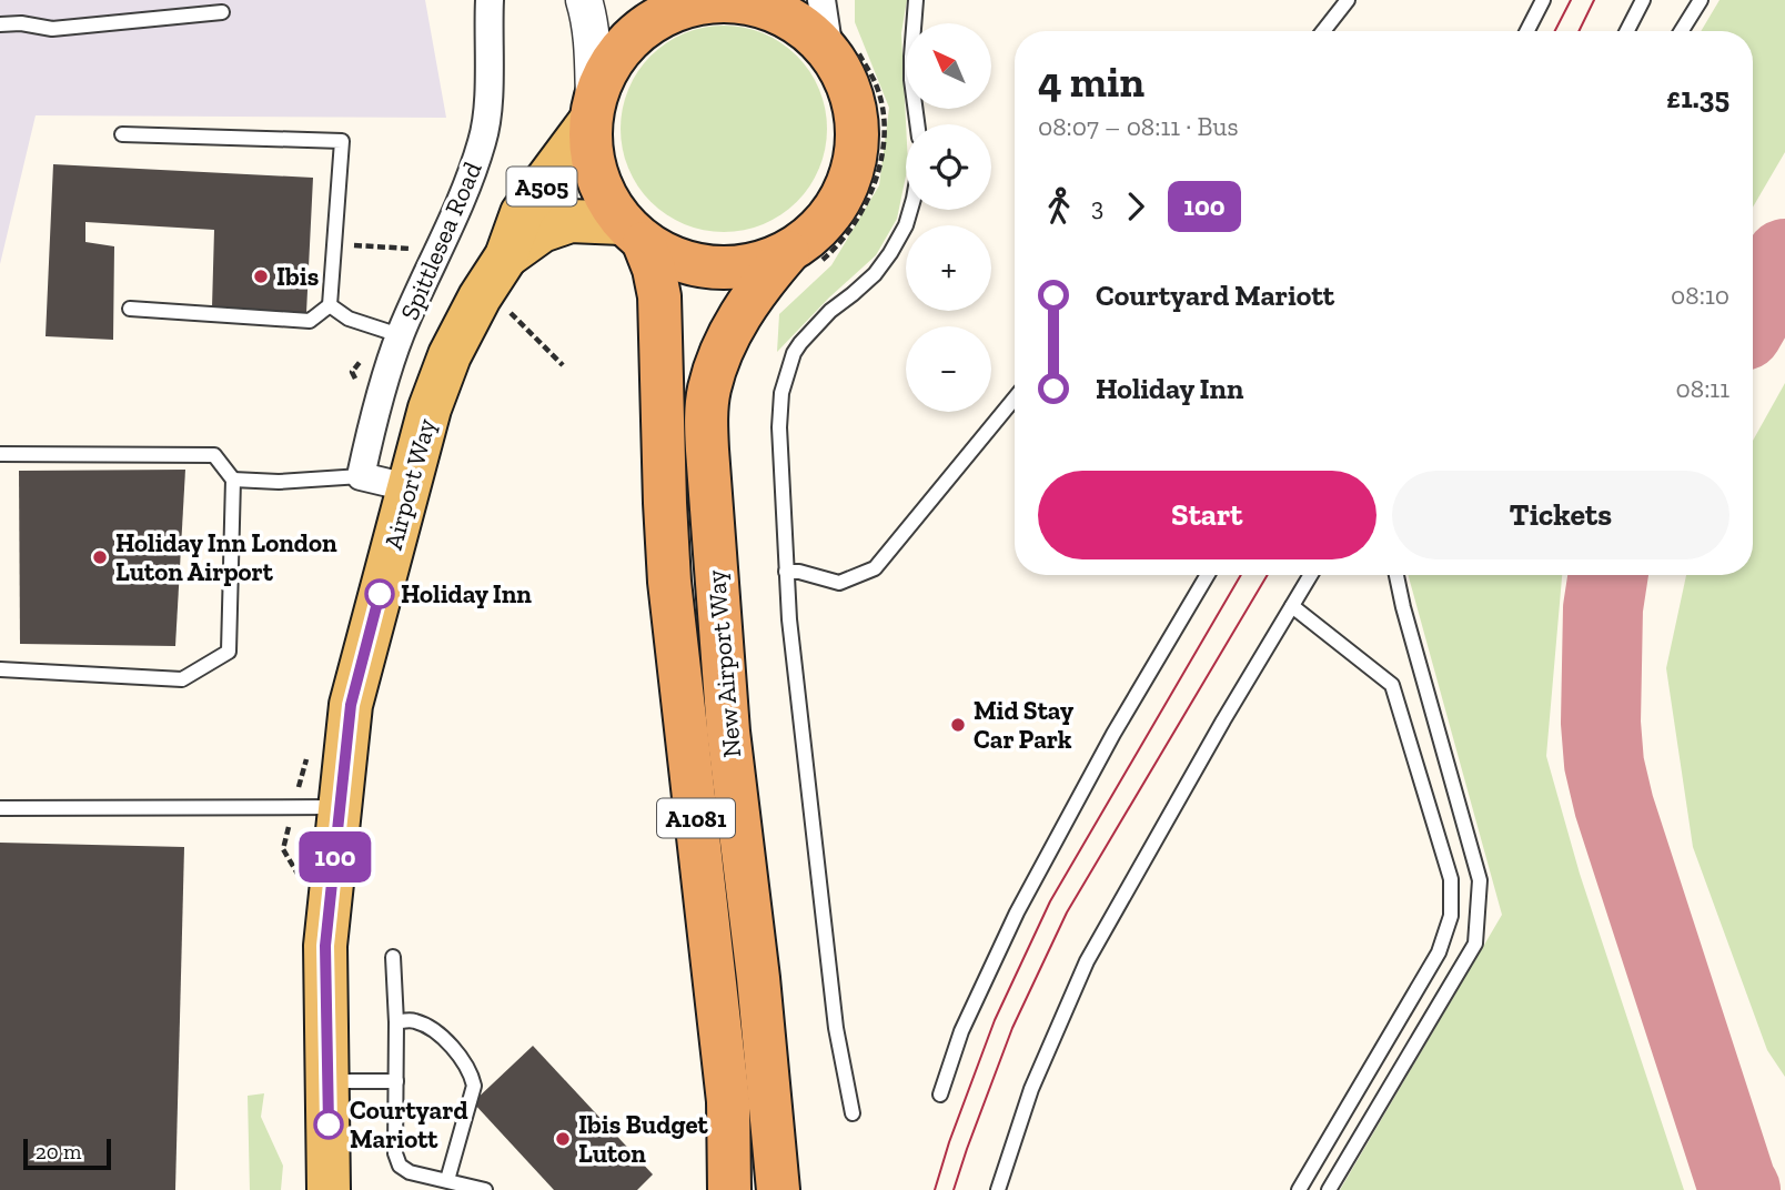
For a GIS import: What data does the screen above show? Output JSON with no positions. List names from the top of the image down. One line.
{"streets":{"highway":["New Airport Way","A1081"],"main road":["A505","Airport Way"],"street":["Spittlesea Road"]},"crossings":[["Airport Way","New Airport Way"]],"places":["Ibis","Holiday Inn London Luton Airport","Holiday Inn","Mid Stay Car Park","Courtyard Mariott","Ibis Budget Luton"],"lines":["bus line 100"],"scale_bar":"20 m","north":"top left","page":{"on_map":"100","map_buttons":["+","−"],"heading":["4 min","08:07 – 08:11 · Bus","£1.35"],"legs":["3","100"],"list":[{"name":"Courtyard Mariott","value":"08:10"},{"name":"Holiday Inn","value":"08:11"}],"buttons":["Start","Tickets"],"scale":"20 m"}}
